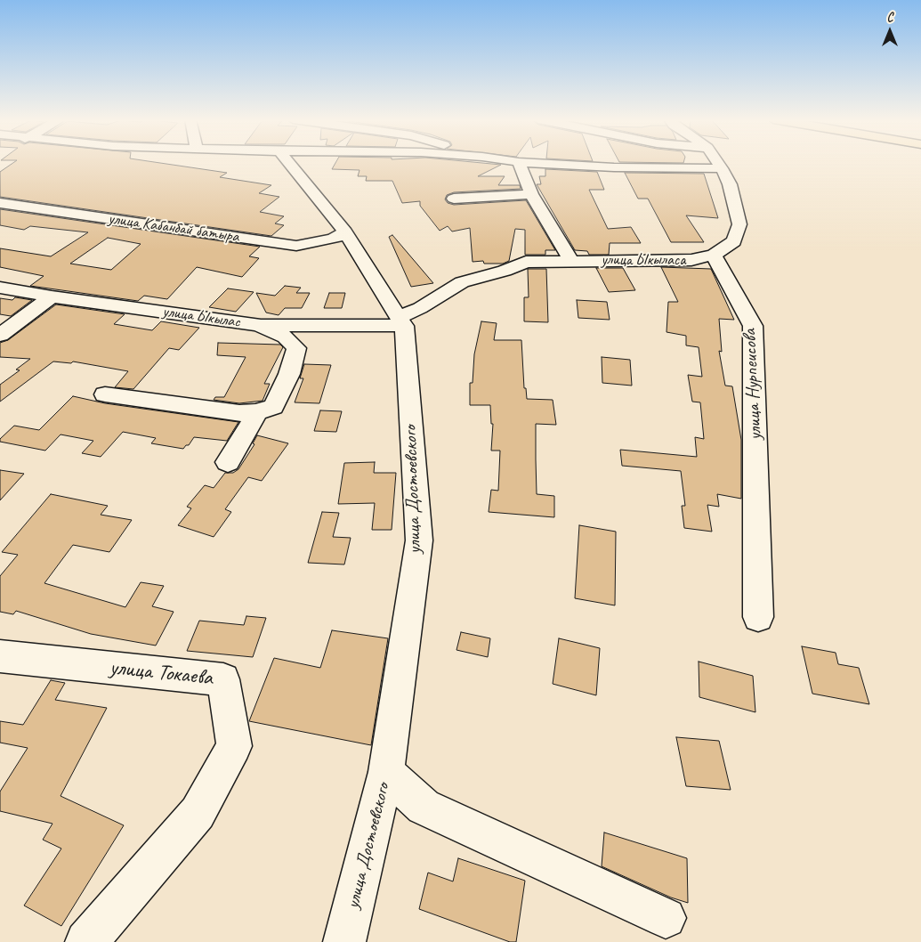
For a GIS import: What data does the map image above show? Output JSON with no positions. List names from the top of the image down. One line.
{"streets":{"street":["улица Кабанбай батыра","улица Ыкыласа","улица Ыкылас","улица Нурпеисова","улица Достоевского","улица Токаева"]},"crossings":[["улица Кабанбай батыра","улица Достоевского"],["улица Ыкыласа","улица Нурпеисова"],["улица Ыкылас","улица Достоевского"]],"north":"top"}
